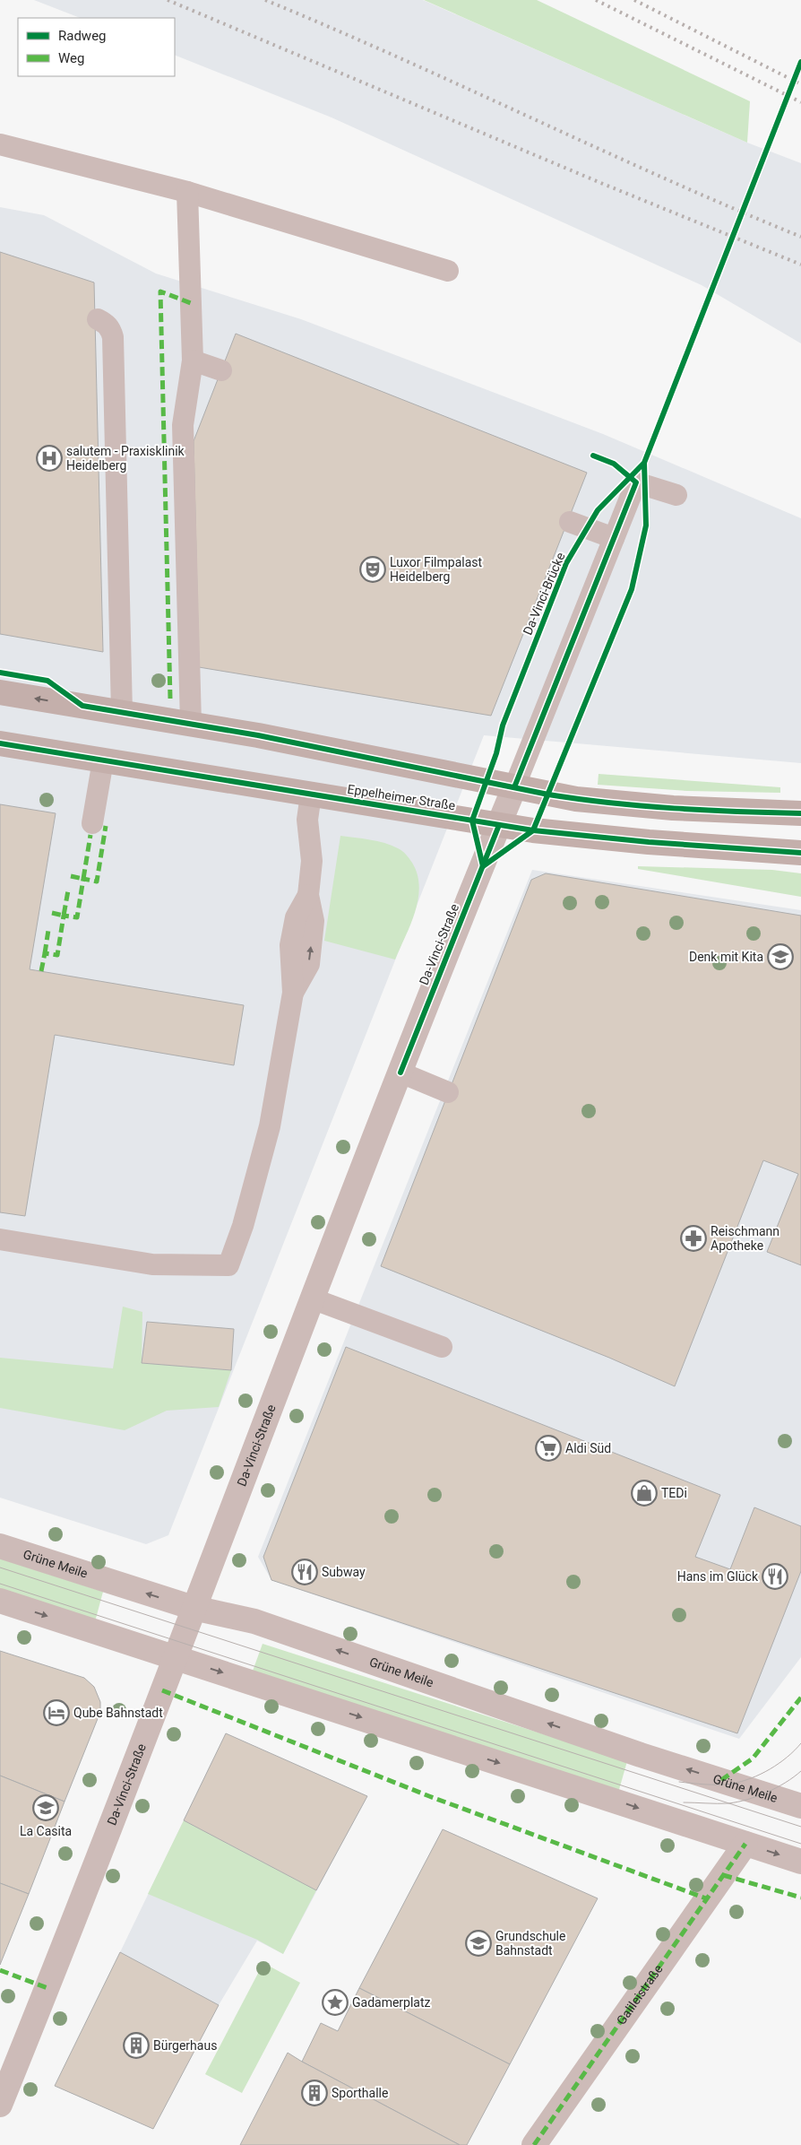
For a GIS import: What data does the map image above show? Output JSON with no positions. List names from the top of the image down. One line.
{"streets":{"main road":["Eppelheimer Straße"],"street":["Da-Vinci-Straße","Grüne Meile","Galileistraße"],"cycle path":["Da-Vinci-Brücke"]},"crossings":[["Eppelheimer Straße","Da-Vinci-Straße"],["Da-Vinci-Straße","Grüne Meile"]],"places":{"hospital":["salutem - Praxisklinik Heidelberg"],"theatre":["Luxor Filmpalast Heidelberg"],"school or university":["Denk mit Kita","La Casita","Grundschule Bahnstadt"],"pharmacy":["Reischmann Apotheke"],"supermarket":["Aldi Süd"],"shop":["TEDi"],"restaurant":["Subway","Hans im Glück"],"hotel":["Qube Bahnstadt"],"place":["Gadamerplatz"],"building":["Bürgerhaus","Sporthalle"]},"legend":["Radweg","Weg"]}
